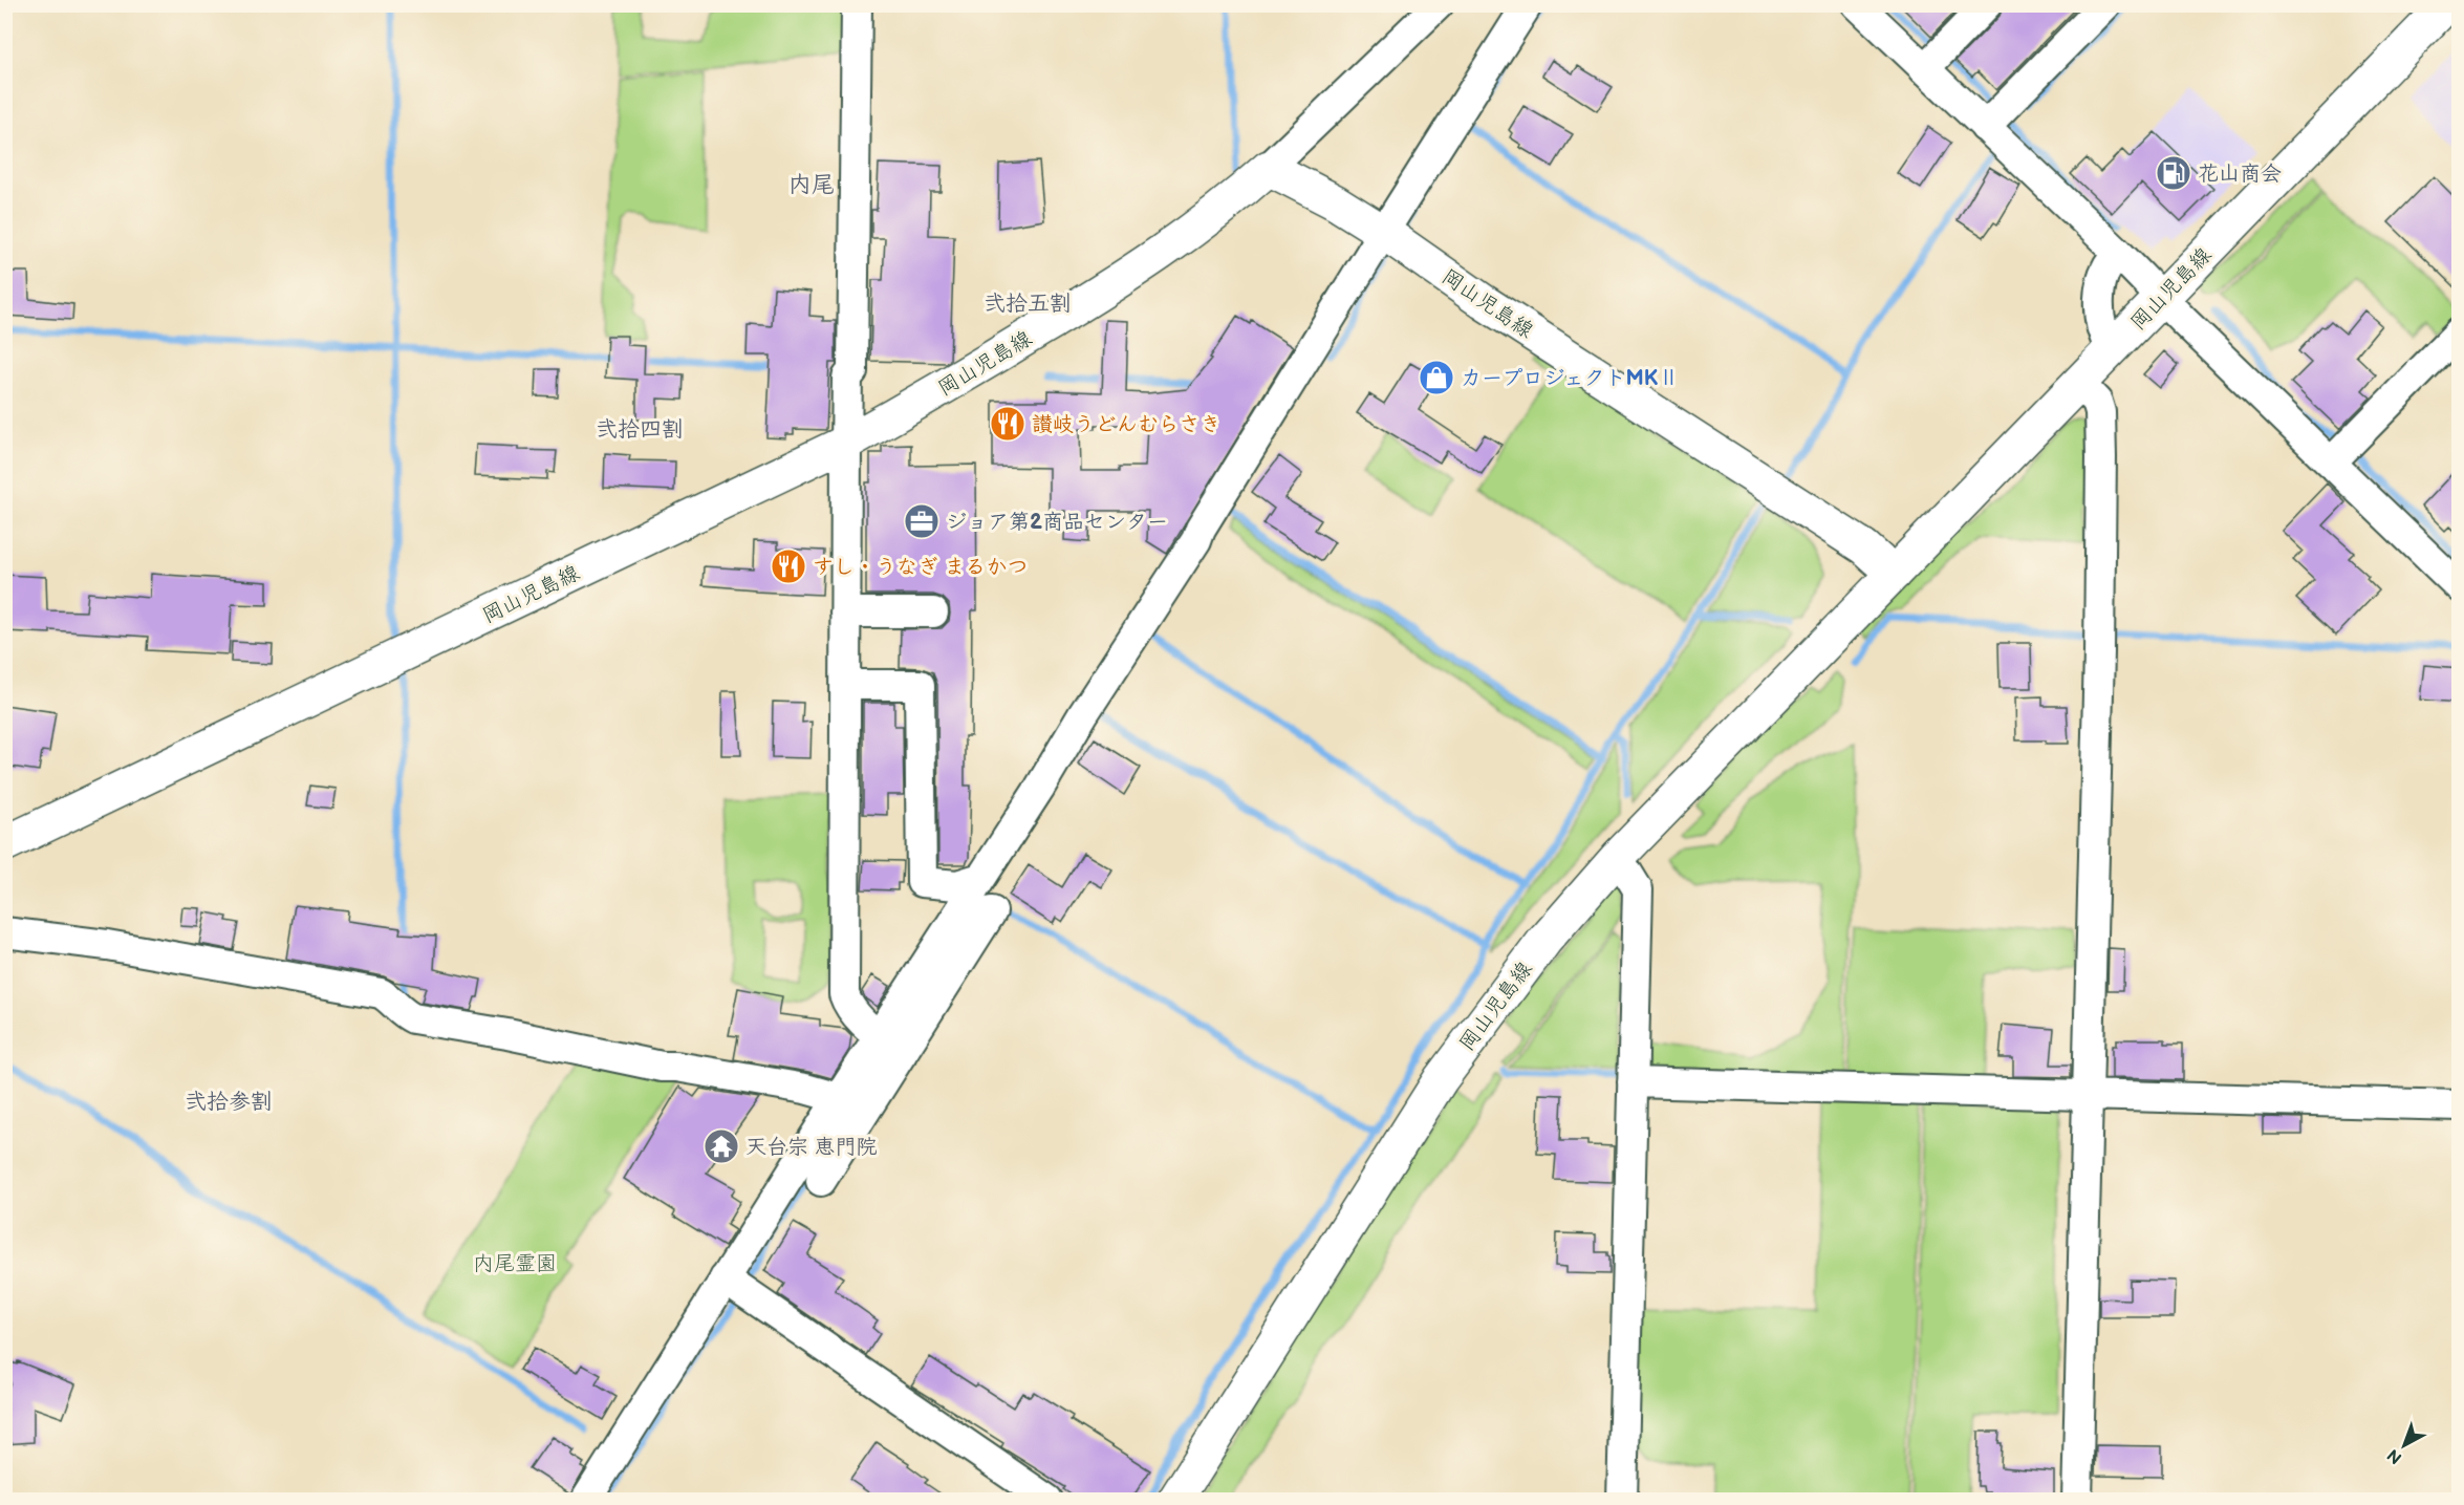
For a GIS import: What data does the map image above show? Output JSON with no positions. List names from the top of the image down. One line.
{"streets":{"main road":["岡山児島線"]},"districts":["内尾","弐拾五割","弐拾四割","弐拾参割"],"parks":["内尾霊園"],"places":{"fuel station":["花山商会"],"shop":["カープロジェクトMKⅡ"],"restaurant":["讃岐うどんむらさき","すし・うなぎ まるかつ"],"office":["ジョア第2商品センター"],"temple":["天台宗 恵門院"]},"north":"bottom left"}
